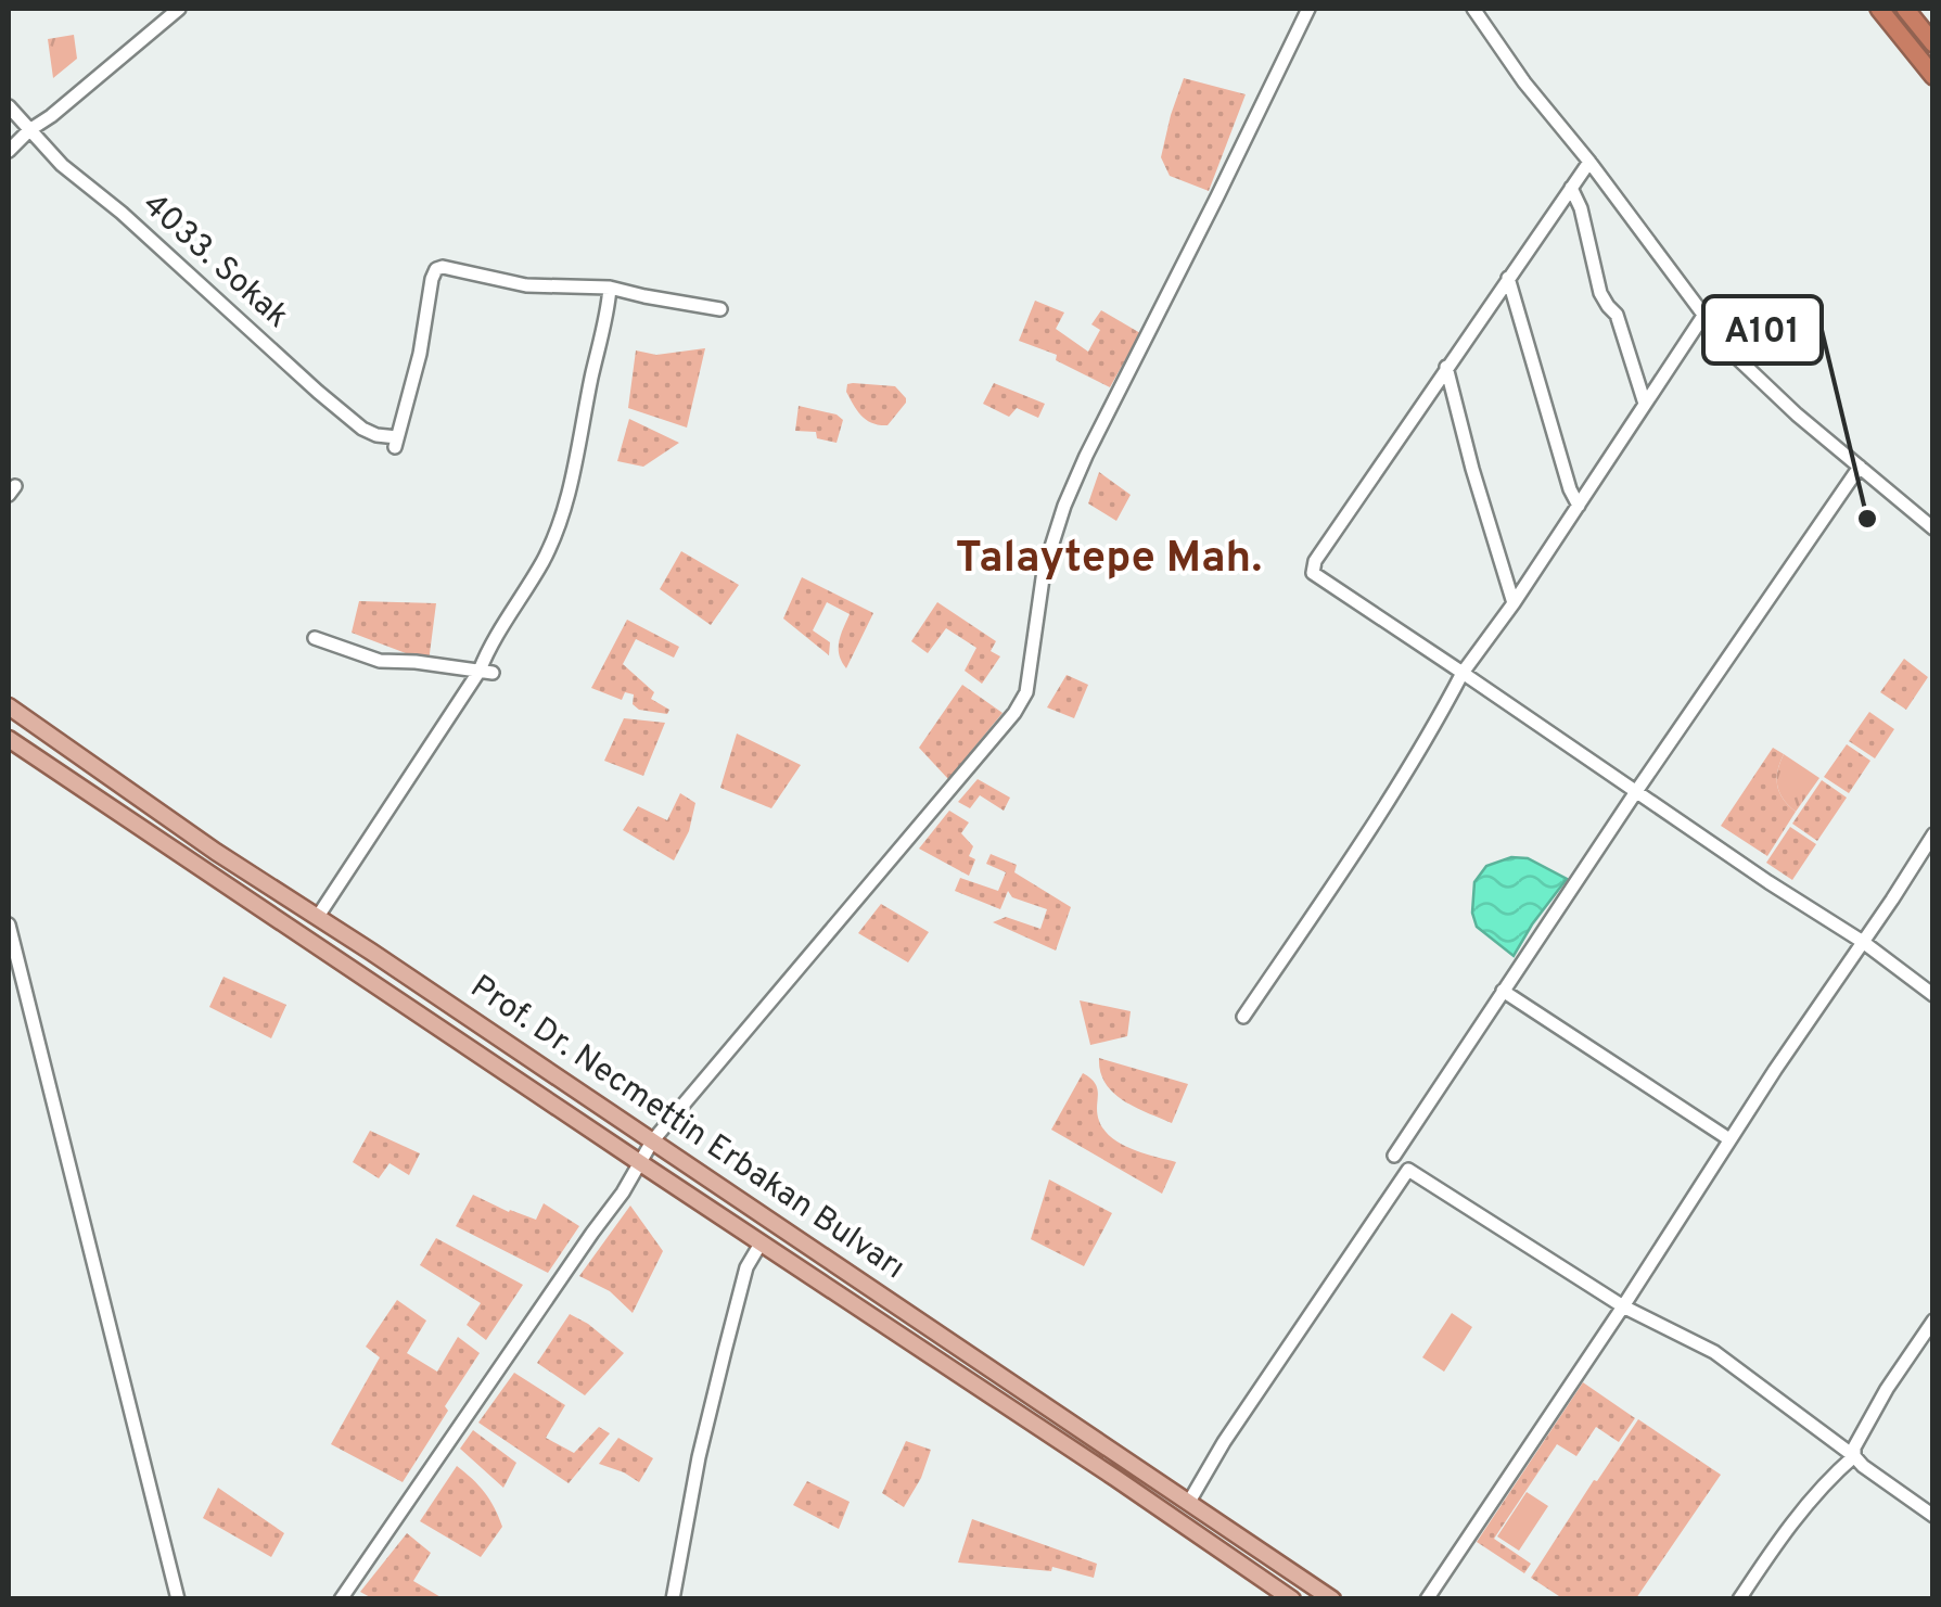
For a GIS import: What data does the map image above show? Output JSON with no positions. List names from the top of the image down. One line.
{"streets":{"main road":["Prof. Dr. Necmettin Erbakan Bulvarı"],"street":["4033. Sokak"]},"districts":["Talaytepe Mah."],"places":["A101"]}
